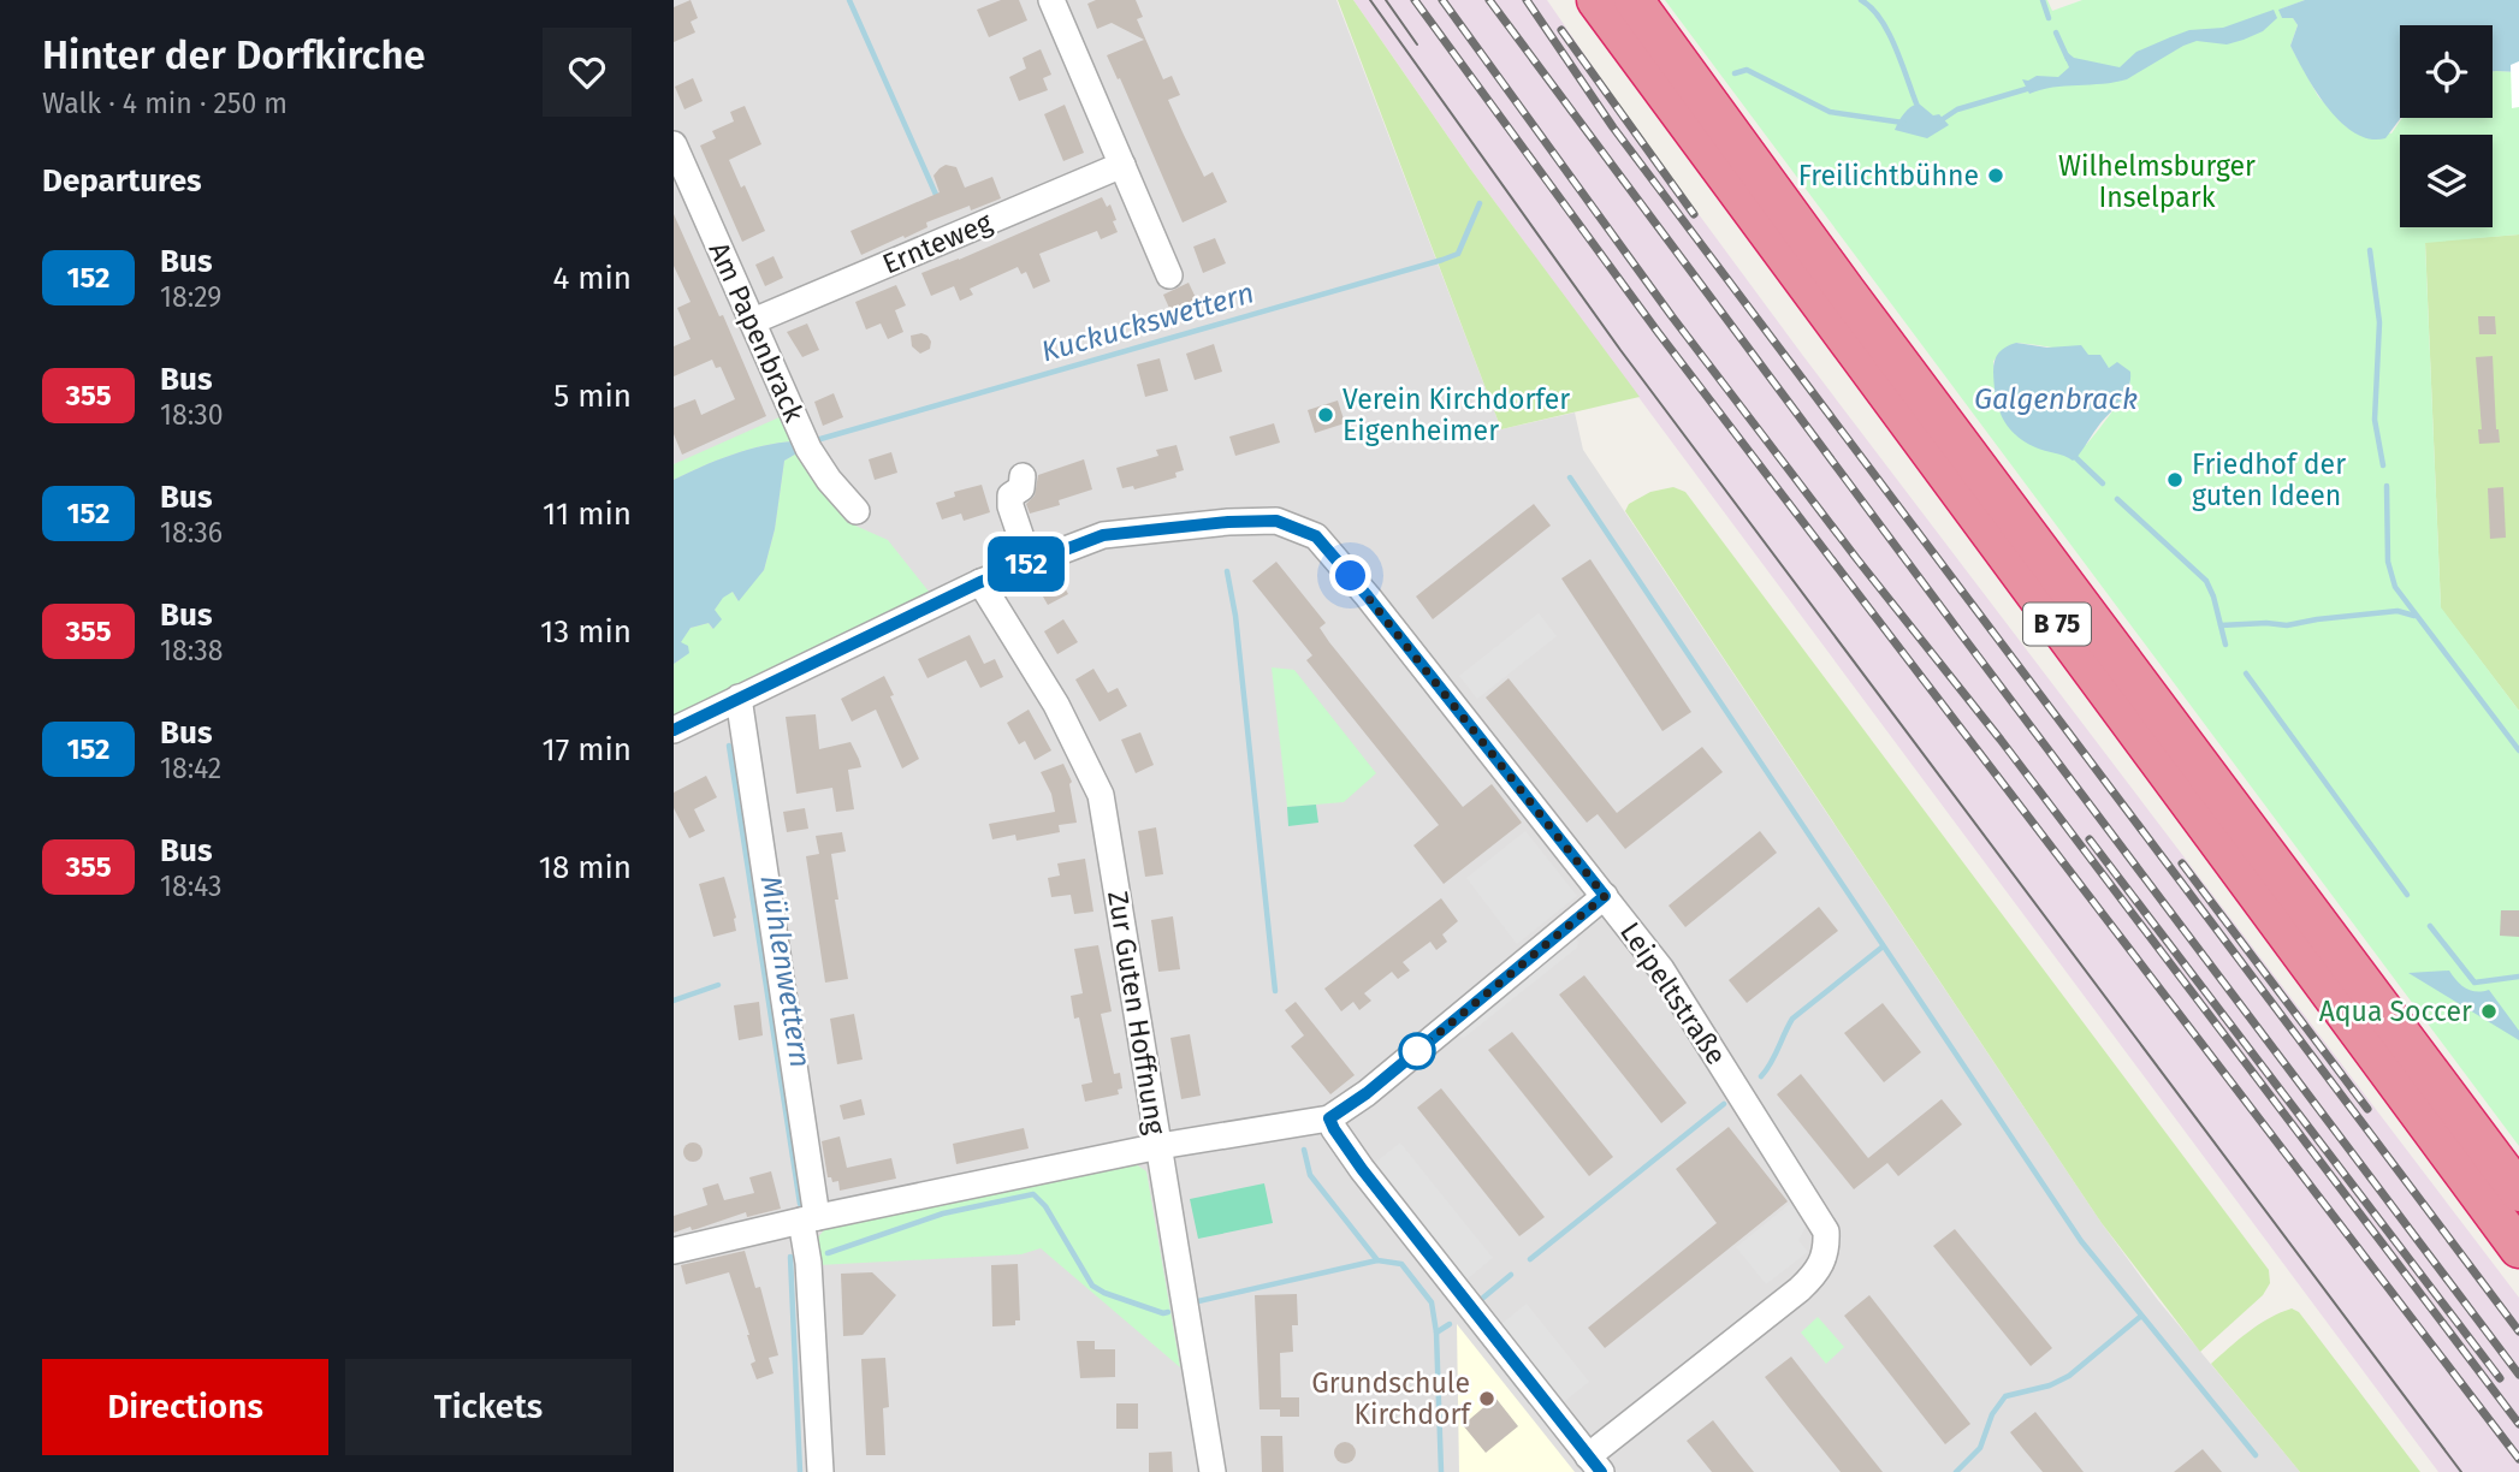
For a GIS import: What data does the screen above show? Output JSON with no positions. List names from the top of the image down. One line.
{"streets":{"highway":["B 75"],"street":["Ernteweg","Am Papenbrack","Leipeltstraße","Zur Guten Hoffnung"]},"crossings":[["Ernteweg","Am Papenbrack"],["Leipeltstraße","Zur Guten Hoffnung"]],"water":["Kuckuckswettern","Galgenbrack","Mühlenwettern"],"parks":["Wilhelmsburger Inselpark"],"places":["Freilichtbühne","Verein Kirchdorfer Eigenheimer","Friedhof der guten Ideen","Aqua Soccer","Grundschule Kirchdorf"],"lines":["bus line 152"],"page":{"heading":[["Hinter der Dorfkirche","Walk · 4 min · 250 m"],"Departures"],"on_map":"152","list":[{"mark":"152","name":"Bus","note":"18:29","value":"4 min"},{"mark":"355","name":"Bus","note":"18:30","value":"5 min"},{"mark":"152","name":"Bus","note":"18:36","value":"11 min"},{"mark":"355","name":"Bus","note":"18:38","value":"13 min"},{"mark":"152","name":"Bus","note":"18:42","value":"17 min"},{"mark":"355","name":"Bus","note":"18:43","value":"18 min"}],"buttons":["Directions","Tickets"]}}
